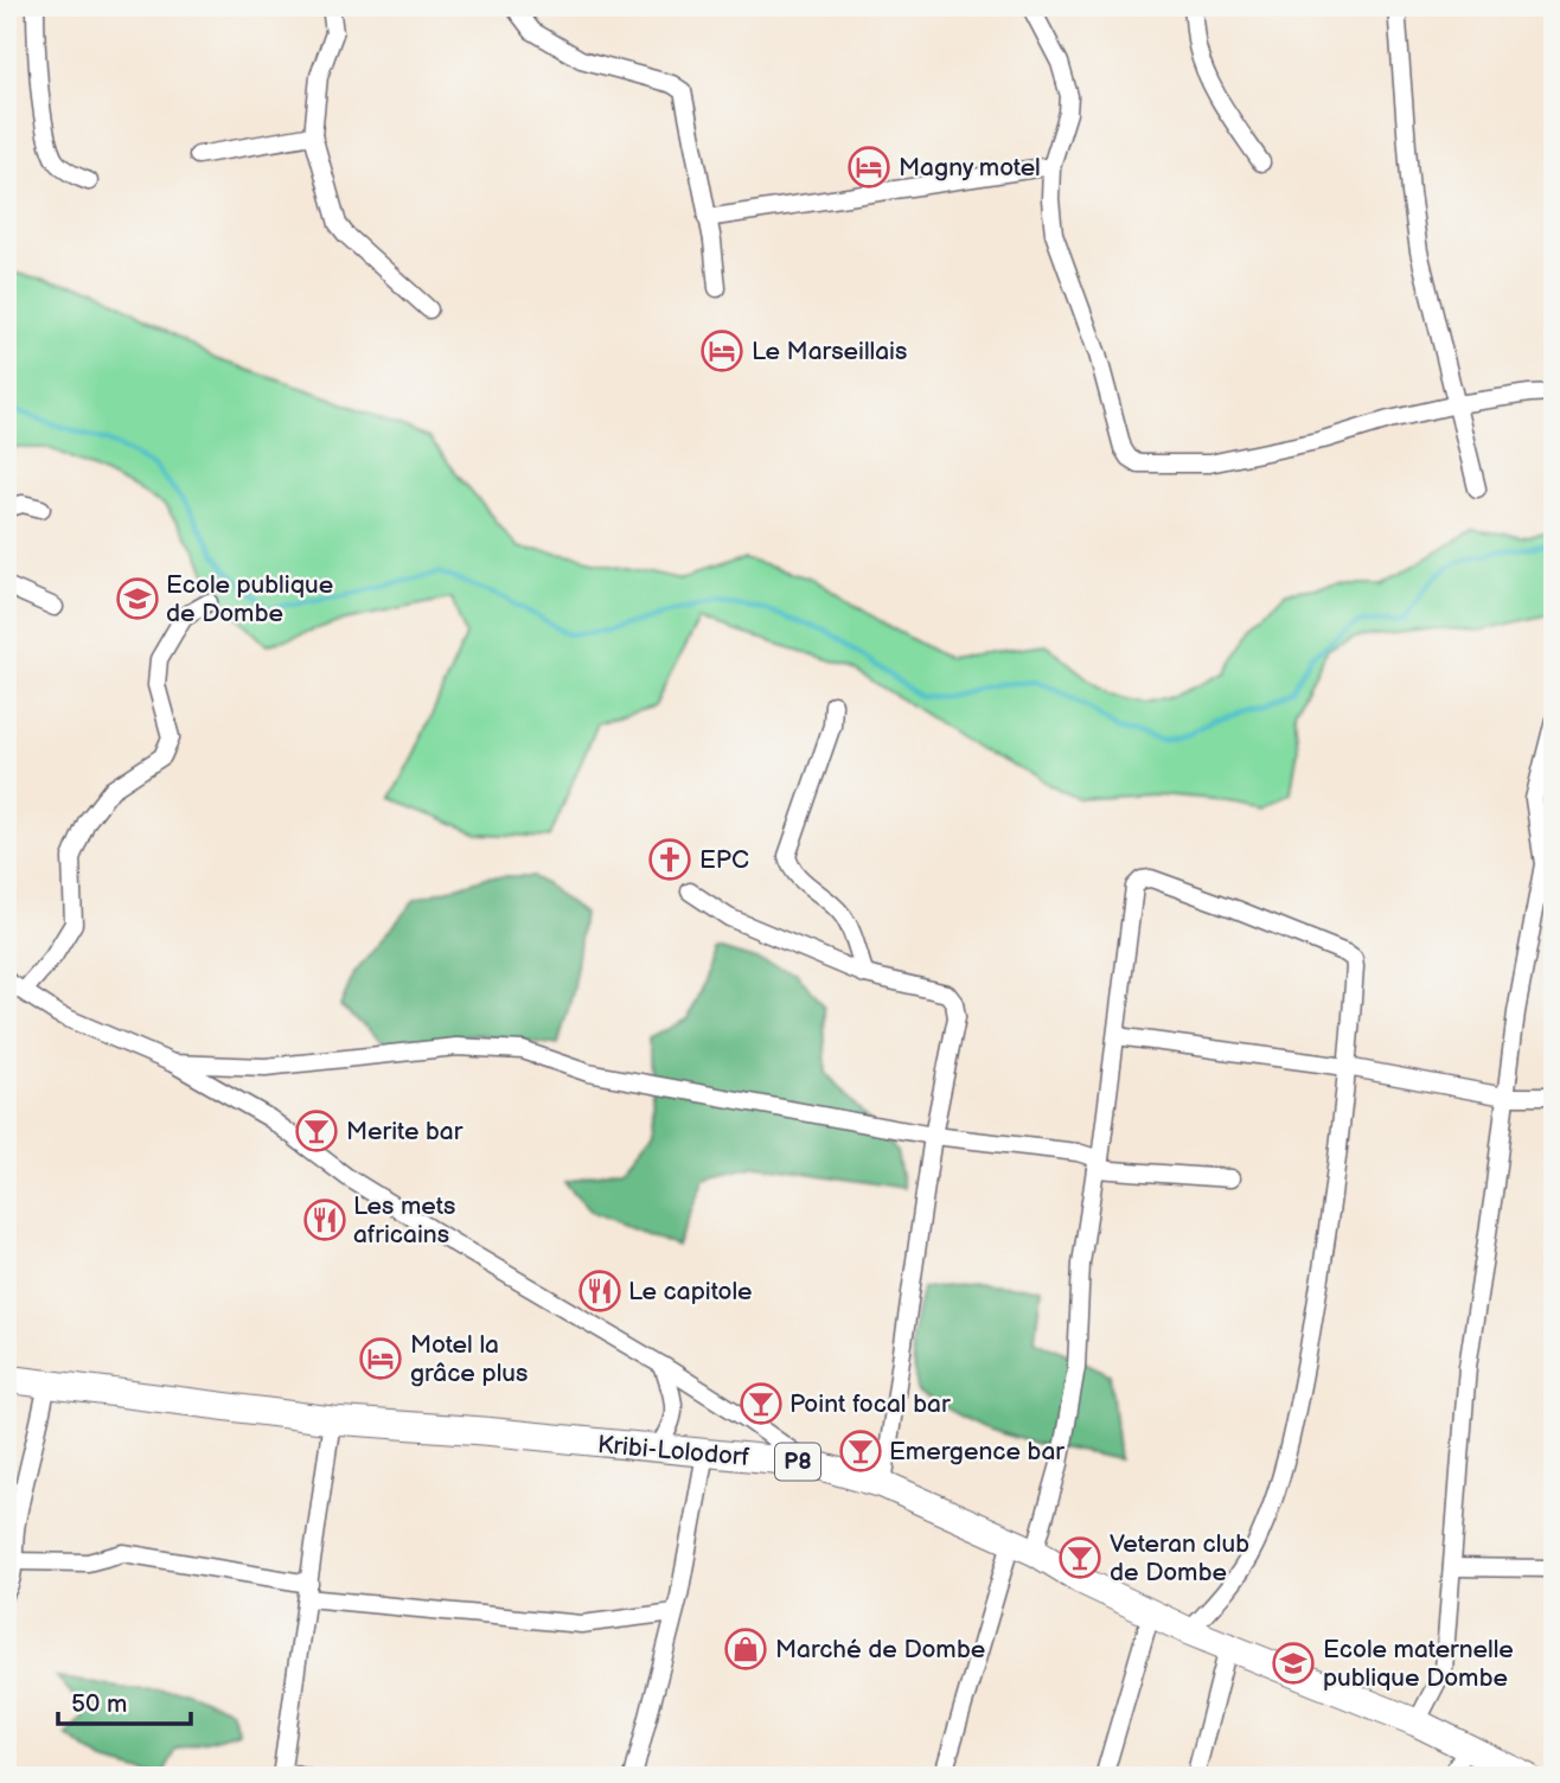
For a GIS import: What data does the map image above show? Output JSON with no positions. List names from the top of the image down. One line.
{"streets":{"main road":["Kribi-Lolodorf","P8"]},"places":{"hotel":["Magny motel","Le Marseillais","Motel la grâce plus"],"school or university":["Ecole publique de Dombe","Ecole maternelle publique Dombe"],"church":["EPC"],"bar":["Merite bar","Point focal bar","Emergence bar","Veteran club de Dombe"],"restaurant":["Les mets africains","Le capitole"],"shop":["Marché de Dombe"]},"scale_bar":"50 m"}
